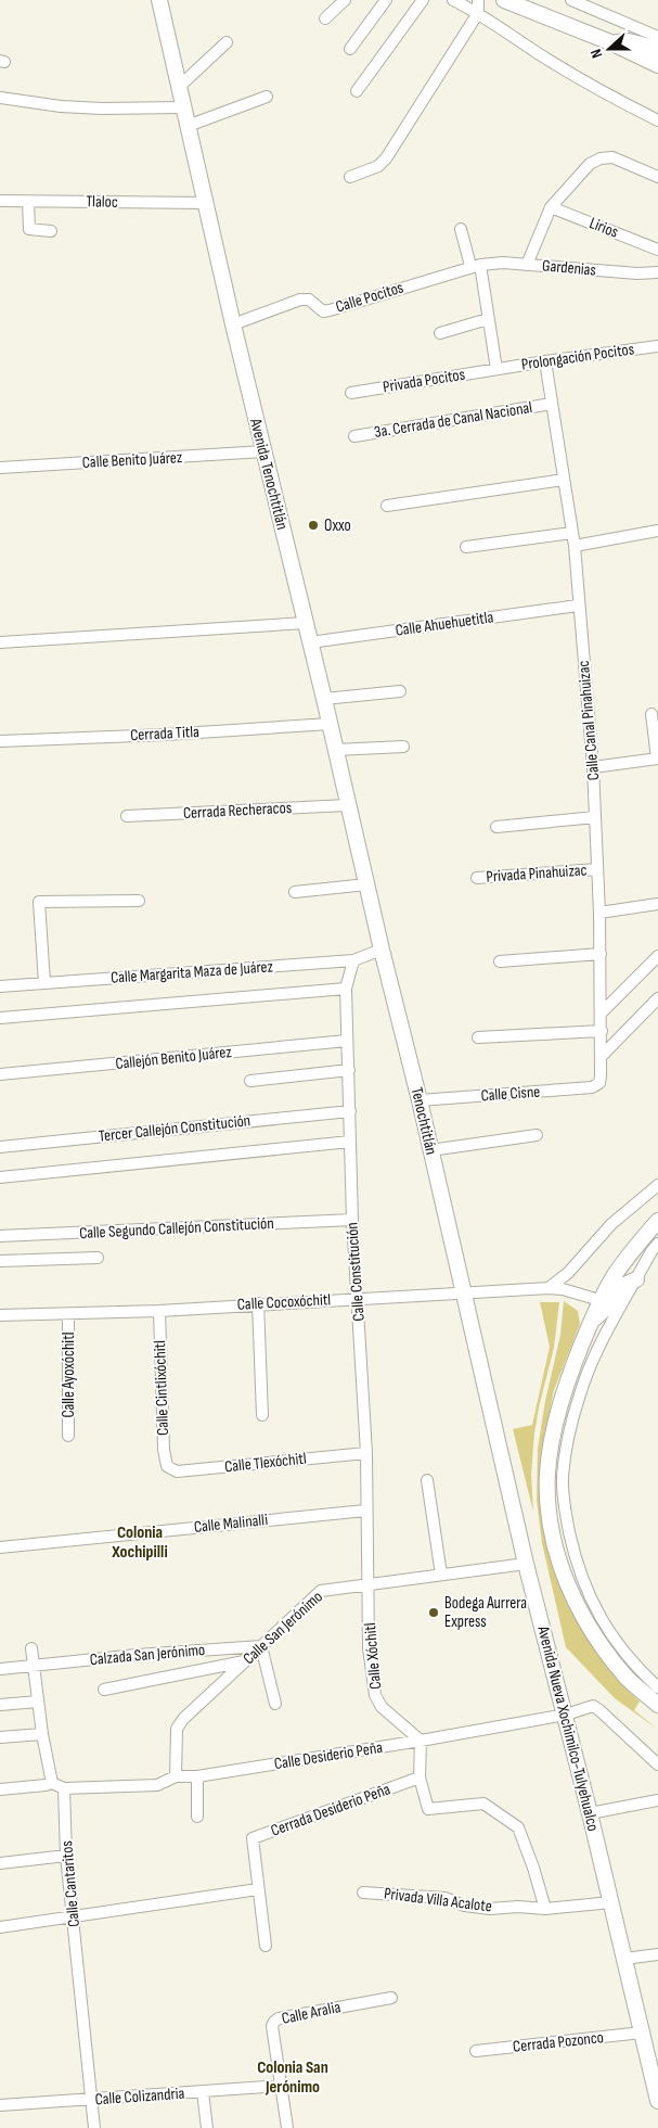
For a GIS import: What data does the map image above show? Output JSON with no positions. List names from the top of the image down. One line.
{"streets":{"main road":["Avenida Tenochtitlán","Tenochtitlán","Avenida Nueva Xochimilco-Tulyehualco"],"street":["Tlaloc","Lirios","Gardenias","Calle Pocitos","Prolongación Pocitos","Privada Pocitos","3a. Cerrada de Canal Nacional","Calle Benito Juárez","Calle Ahuehuetitla","Calle Canal Pinahuizac","Cerrada Titla","Cerrada Recheracos","Privada Pinahuizac","Calle Margarita Maza de Juárez","Callejón Benito Juárez","Calle Cisne","Tercer Callejón Constitución","Calle Segundo Callejón Constitución","Calle Constitución","Calle Cocoxóchitl","Calle Ayoxóchitl","Calle Cintlixóchitl","Calle Tlexóchitl","Calle Malinalli","Calle San Jerónimo","Calzada San Jerónimo","Calle Xóchitl","Calle Desiderio Peña","Cerrada Desiderio Peña","Calle Cantaritos","Privada Villa Acalote","Calle Aralia","Cerrada Pozonco","Calle Colizandria"]},"crossings":[["Tlaloc","Avenida Tenochtitlán"],["Gardenias","Calle Pocitos"],["Calle Pocitos","Avenida Tenochtitlán"],["Prolongación Pocitos","Privada Pocitos"],["Prolongación Pocitos","Calle Canal Pinahuizac"],["3a. Cerrada de Canal Nacional","Calle Canal Pinahuizac"],["Calle Benito Juárez","Avenida Tenochtitlán"],["Avenida Tenochtitlán","Calle Ahuehuetitla"],["Avenida Tenochtitlán","Cerrada Titla"],["Avenida Tenochtitlán","Cerrada Recheracos"],["Avenida Tenochtitlán","Calle Margarita Maza de Juárez"],["Avenida Tenochtitlán","Tenochtitlán"],["Calle Ahuehuetitla","Calle Canal Pinahuizac"],["Calle Canal Pinahuizac","Privada Pinahuizac"],["Calle Canal Pinahuizac","Calle Cisne"],["Calle Margarita Maza de Juárez","Tenochtitlán"],["Calle Margarita Maza de Juárez","Calle Constitución"],["Callejón Benito Juárez","Calle Constitución"],["Calle Cisne","Tenochtitlán"],["Tenochtitlán","Calle Cocoxóchitl"],["Tenochtitlán","Avenida Nueva Xochimilco-Tulyehualco"],["Tercer Callejón Constitución","Calle Constitución"],["Calle Segundo Callejón Constitución","Calle Constitución"],["Calle Constitución","Calle Cocoxóchitl"],["Calle Constitución","Calle Tlexóchitl"],["Calle Constitución","Calle Malinalli"],["Calle Constitución","Calle San Jerónimo"],["Calle Constitución","Calle Xóchitl"],["Calle Cocoxóchitl","Calle Ayoxóchitl"],["Calle Cocoxóchitl","Calle Cintlixóchitl"],["Calle Cocoxóchitl","Avenida Nueva Xochimilco-Tulyehualco"],["Calle Cintlixóchitl","Calle Tlexóchitl"],["Calle San Jerónimo","Calzada San Jerónimo"],["Calle San Jerónimo","Calle Xóchitl"],["Calle San Jerónimo","Avenida Nueva Xochimilco-Tulyehualco"],["Calle San Jerónimo","Calle Desiderio Peña"],["Calle Xóchitl","Calle Desiderio Peña"],["Avenida Nueva Xochimilco-Tulyehualco","Calle Desiderio Peña"],["Avenida Nueva Xochimilco-Tulyehualco","Privada Villa Acalote"],["Avenida Nueva Xochimilco-Tulyehualco","Cerrada Pozonco"],["Calle Desiderio Peña","Calle Cantaritos"],["Calle Cantaritos","Calle Colizandria"],["Calle Aralia","Calle Colizandria"]],"districts":["Colonia Xochipilli","Colonia San Jerónimo"],"places":["Oxxo","Bodega Aurrera Express"],"north":"left"}
